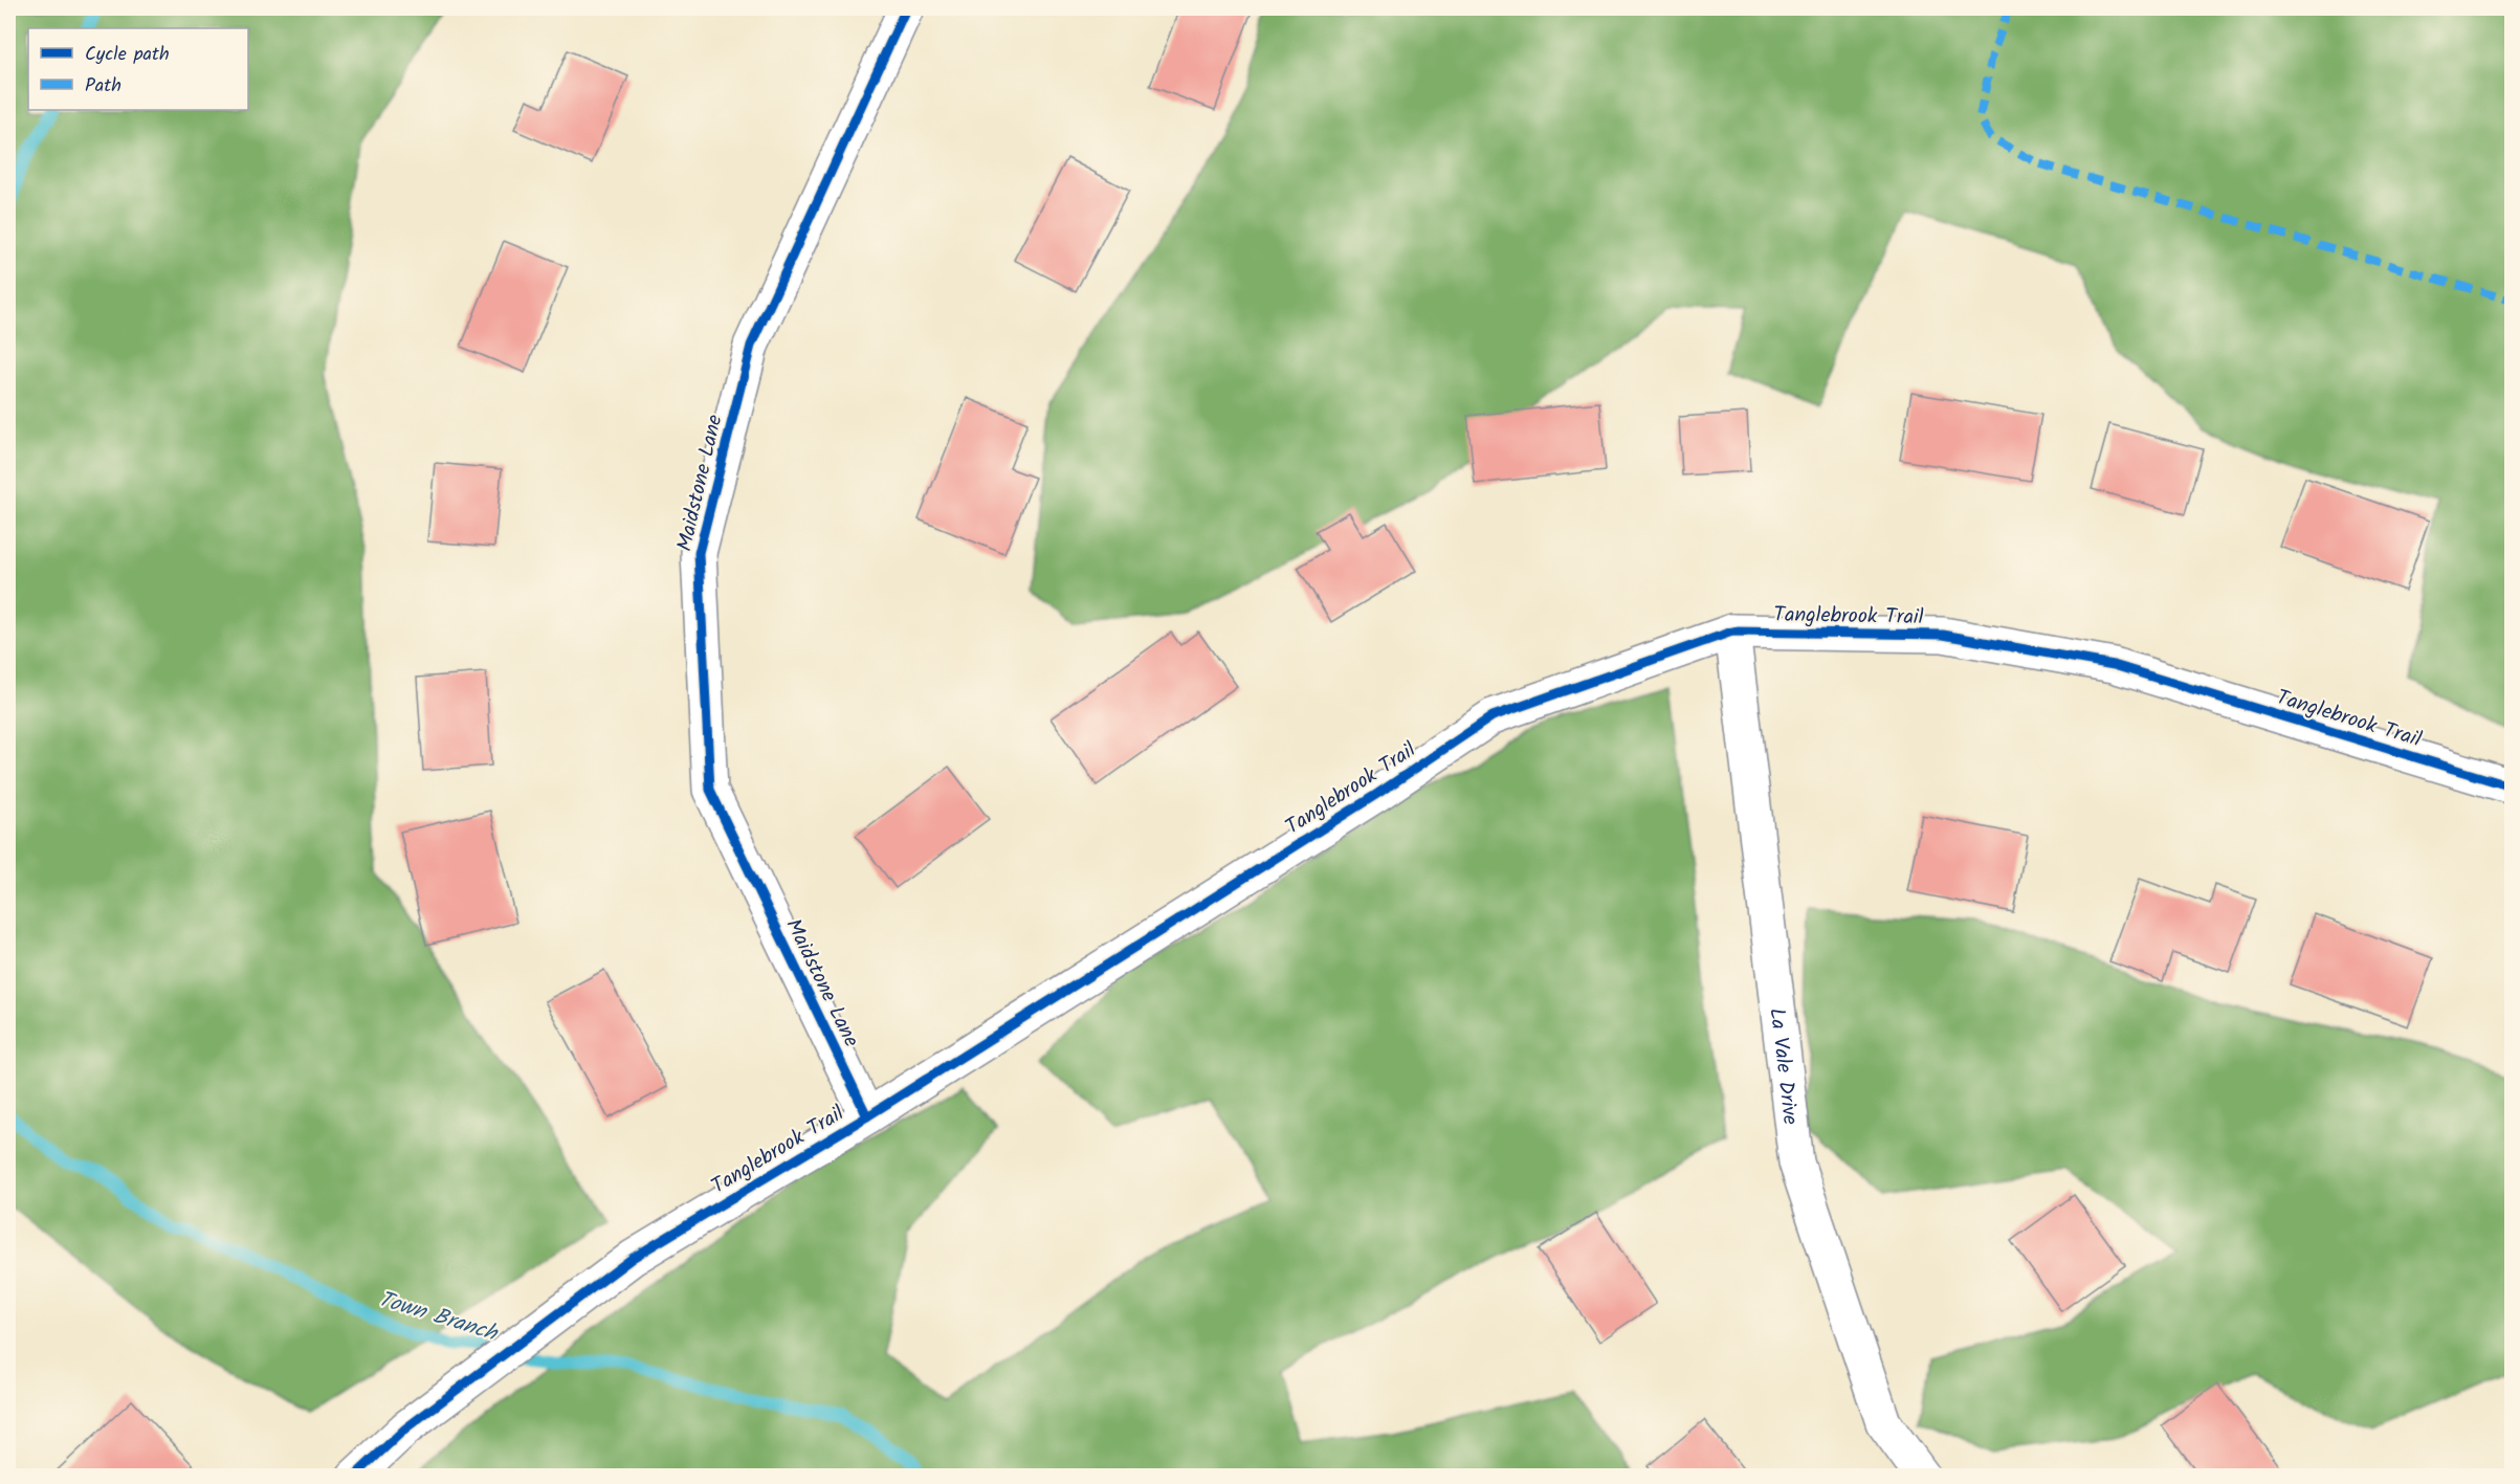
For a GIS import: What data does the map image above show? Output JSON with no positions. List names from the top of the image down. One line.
{"streets":{"street":["Maidstone Lane","Tanglebrook Trail","La Vale Drive"]},"crossings":[["Maidstone Lane","Tanglebrook Trail"],["Tanglebrook Trail","La Vale Drive"]],"water":["Town Branch"],"legend":["Cycle path","Path"]}
